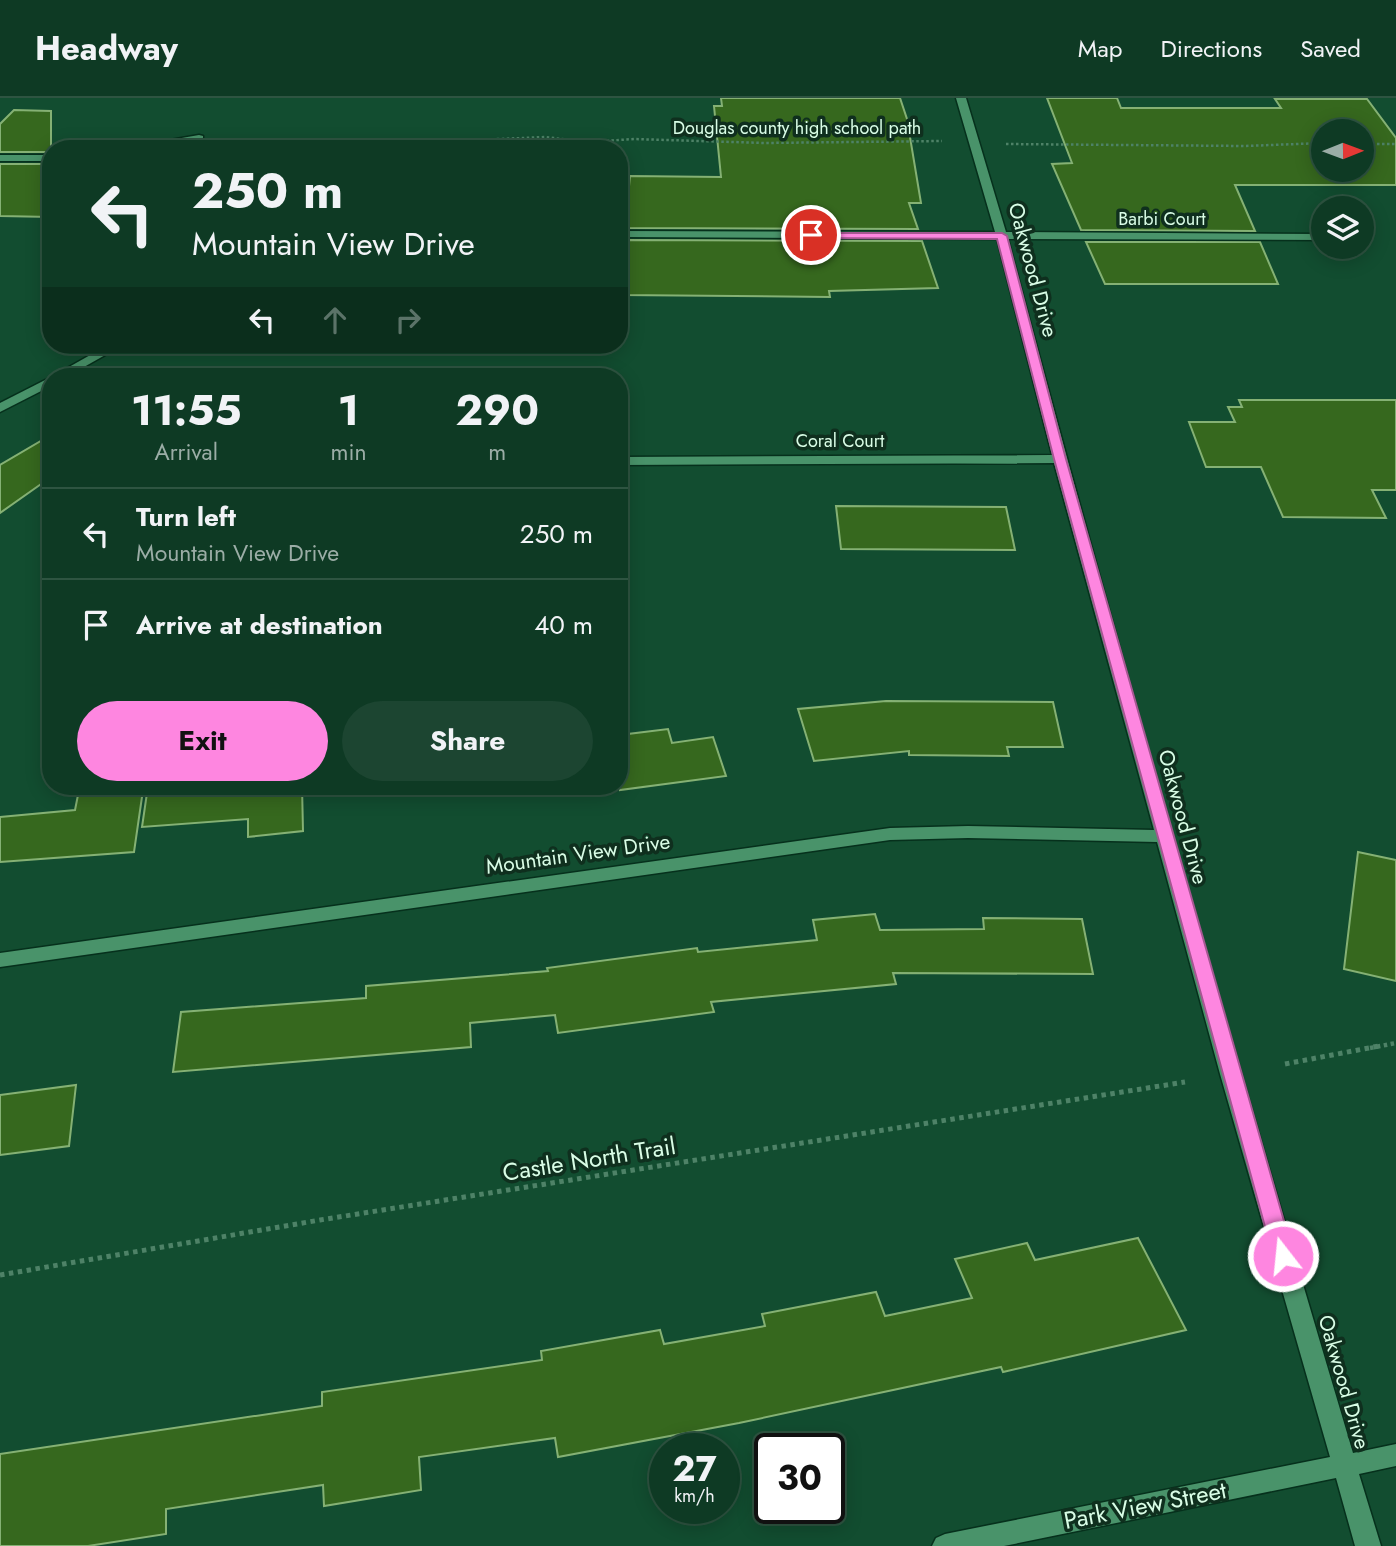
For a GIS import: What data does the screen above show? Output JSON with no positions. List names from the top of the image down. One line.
{"streets":{"street":["Barbi Court","Oakwood Drive","Coral Court","Mountain View Drive","Park View Street"],"path":["Douglas county high school path","Castle North Trail"]},"crossings":[["Douglas county high school path","Oakwood Drive"],["Barbi Court","Oakwood Drive"],["Oakwood Drive","Coral Court"],["Oakwood Drive","Mountain View Drive"],["Oakwood Drive","Park View Street"]],"north":"right","page":{"header":"Headway","nav":["Map","Directions","Saved"],"turn":["250 m","Mountain View Drive"],"eta":["11:55","Arrival","1","min","290","m"],"list":[{"name":"Turn left","note":"Mountain View Drive","value":"250 m"},{"name":"Arrive at destination","value":"40 m"}],"buttons":["Exit","Share"],"speed":"27 km/h","limit":"30"}}
